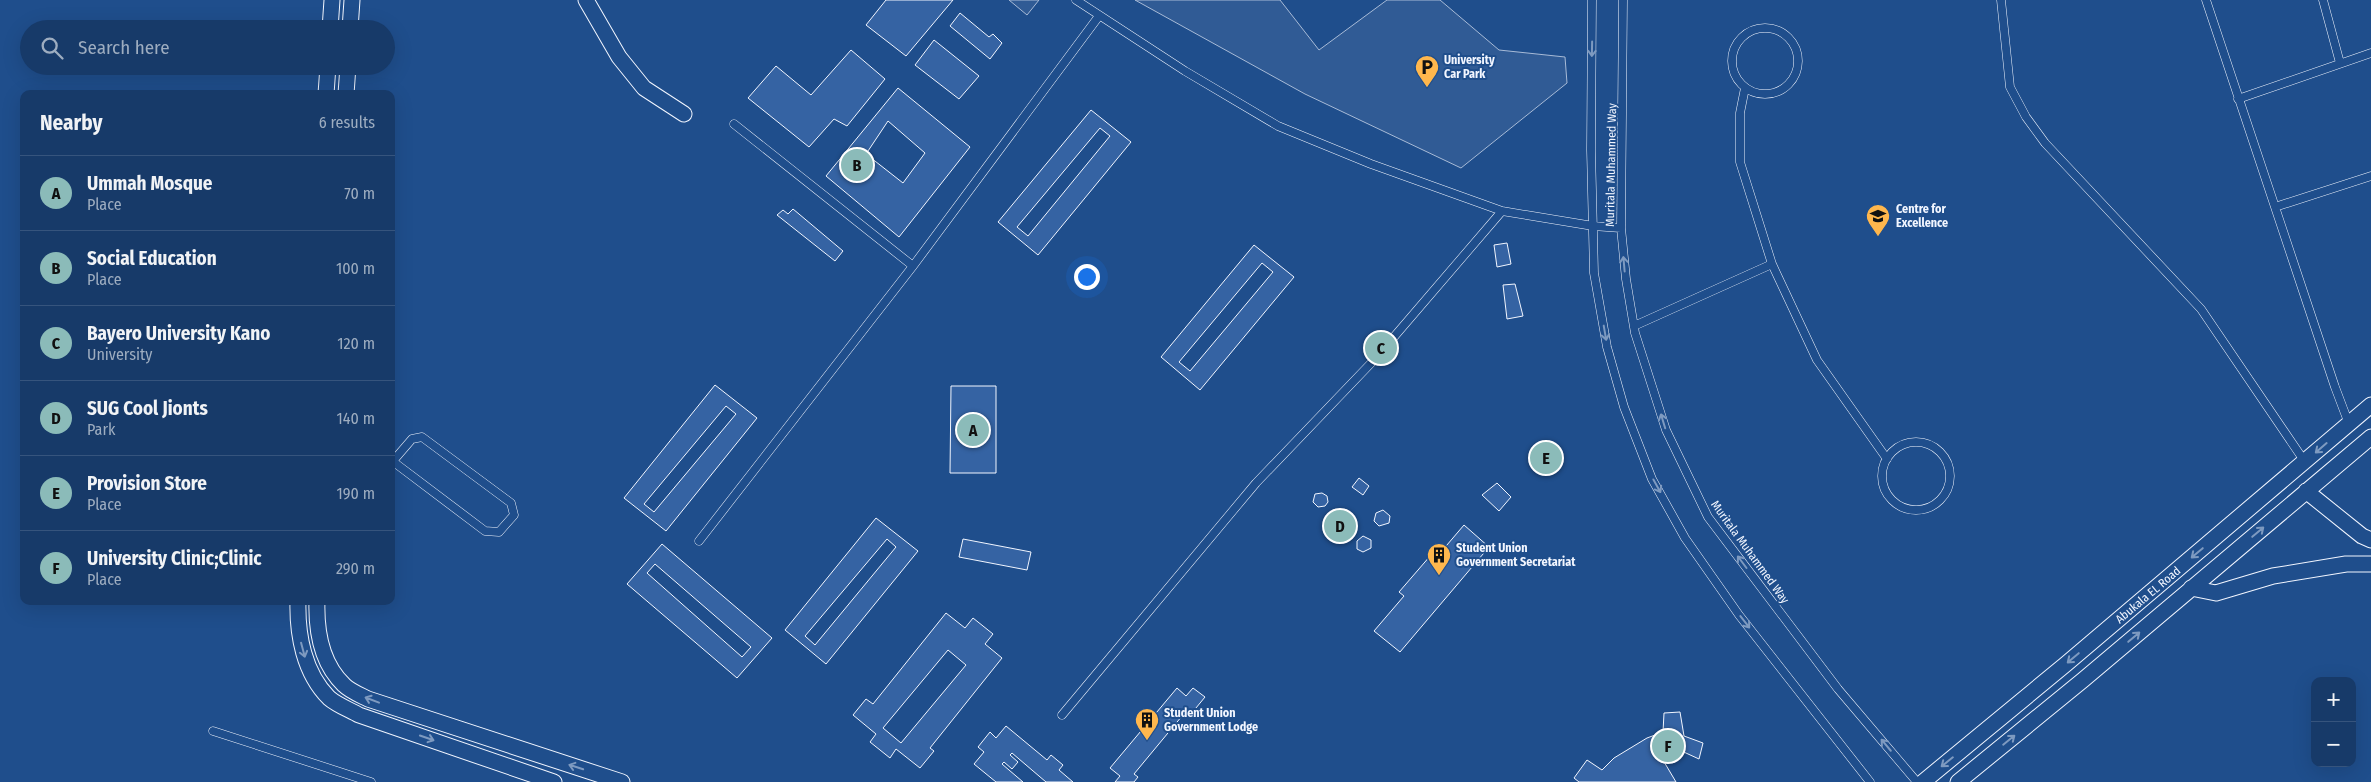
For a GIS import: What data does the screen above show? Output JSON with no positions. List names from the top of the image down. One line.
{"streets":{"street":["Abukala EL Road"],"lane":["Muritala Muhammed Way"]},"places":{"parking":["University Car Park"],"school or university":["Centre for Excellence"],"building":["Student Union Government Secretariat","Student Union Government Lodge"]},"page":{"search":"Search here","heading":["Nearby","6 results"],"pins":["B","C","A","E","D","F"],"list":[{"mark":"A","name":"Ummah Mosque","note":"Place","value":"70 m"},{"mark":"B","name":"Social Education","note":"Place","value":"100 m"},{"mark":"C","name":"Bayero University Kano","note":"University","value":"120 m"},{"mark":"D","name":"SUG Cool Jionts","note":"Park","value":"140 m"},{"mark":"E","name":"Provision Store","note":"Place","value":"190 m"},{"mark":"F","name":"University Clinic;Clinic","note":"Place","value":"290 m"}],"map_buttons":["+","−"]}}
